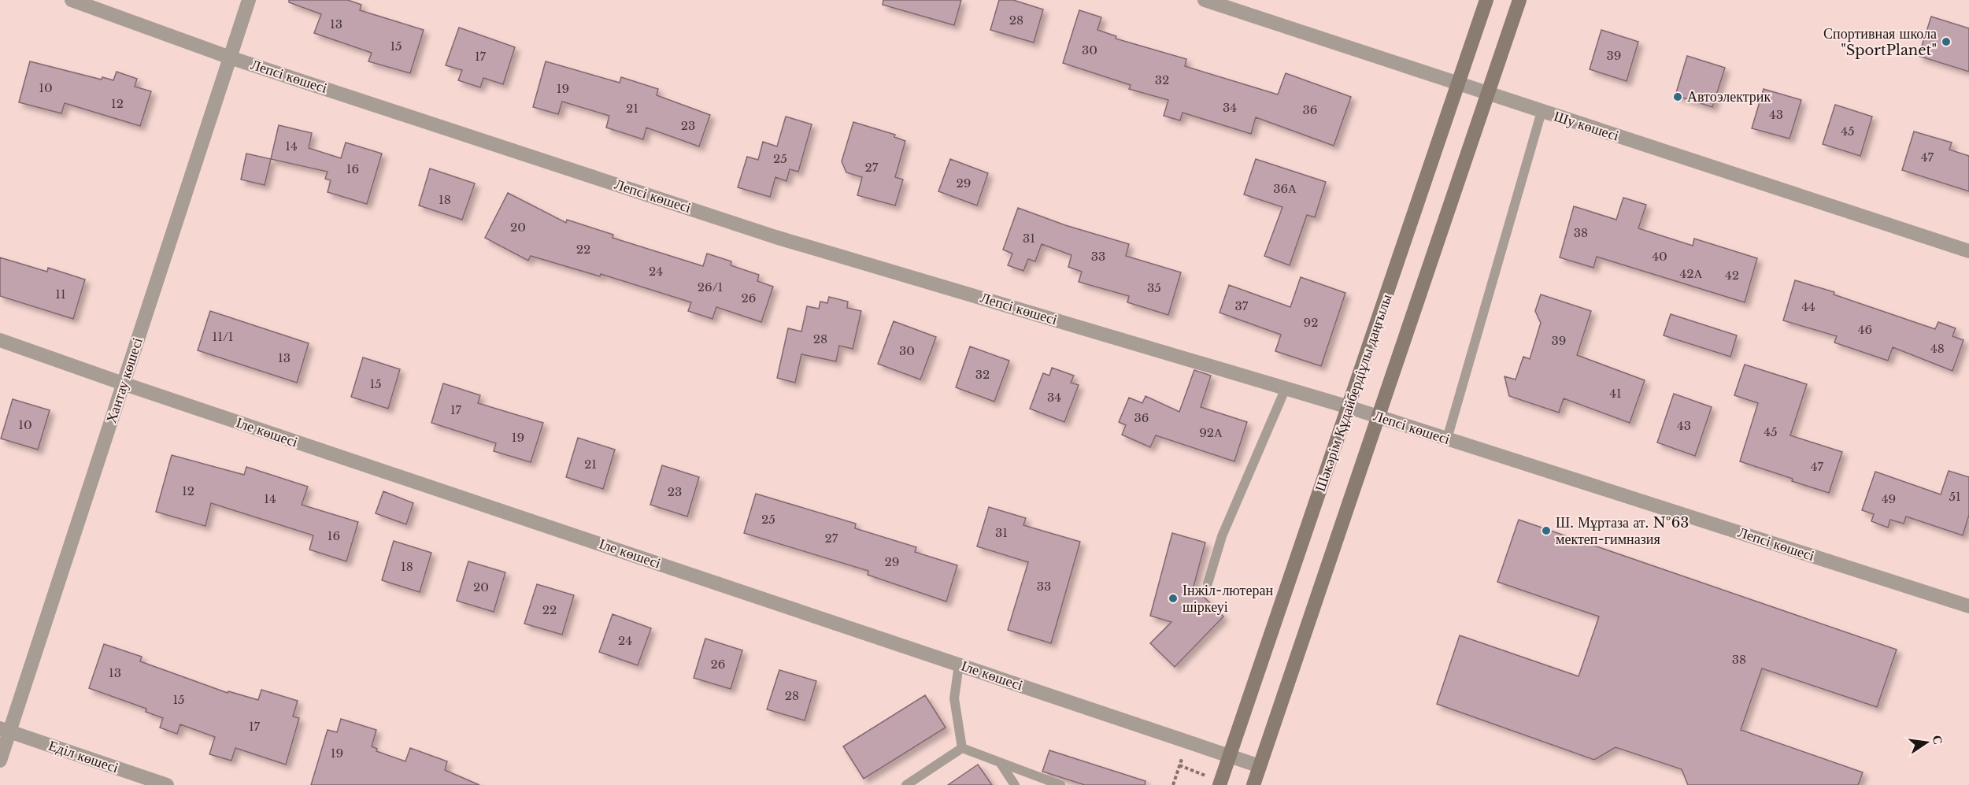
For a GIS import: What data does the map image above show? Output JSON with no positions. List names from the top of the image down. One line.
{"streets":{"main road":["Шәкәрім Құдайбердіұлы даңғылы"],"street":["Лепсі көшесі","Шу көшесі","Хантау көшесі","Іле көшесі","Еділ көшесі"]},"crossings":[["Лепсі көшесі","Хантау көшесі"],["Лепсі көшесі","Шәкәрім Құдайбердіұлы даңғылы"],["Шу көшесі","Шәкәрім Құдайбердіұлы даңғылы"],["Хантау көшесі","Іле көшесі"],["Хантау көшесі","Еділ көшесі"],["Шәкәрім Құдайбердіұлы даңғылы","Іле көшесі"]],"places":["Спортивная школа \"SportPlanet\"","Автоэлектрик","Ш. Мұртаза ат. №63 мектеп-гимназия","Інжіл-лютеран шіркеуі"],"house_numbers":["28","13","15","30","39","17","32","10","19","12","34","21","36","43","23","45","14","47","25","27","16","29","36А","18","20","38","31","22","33","40","24","42А","42","26/1","35","11","26","37","44","92","46","11/1","28","39","48","30","13","32","15","41","34","17","36","10","43","45","92А","19","21","47","12","23","51","14","49","25","31","16","27","29","18","33","20","22","24","38","26","13","28","15","17","19"],"north":"right"}
